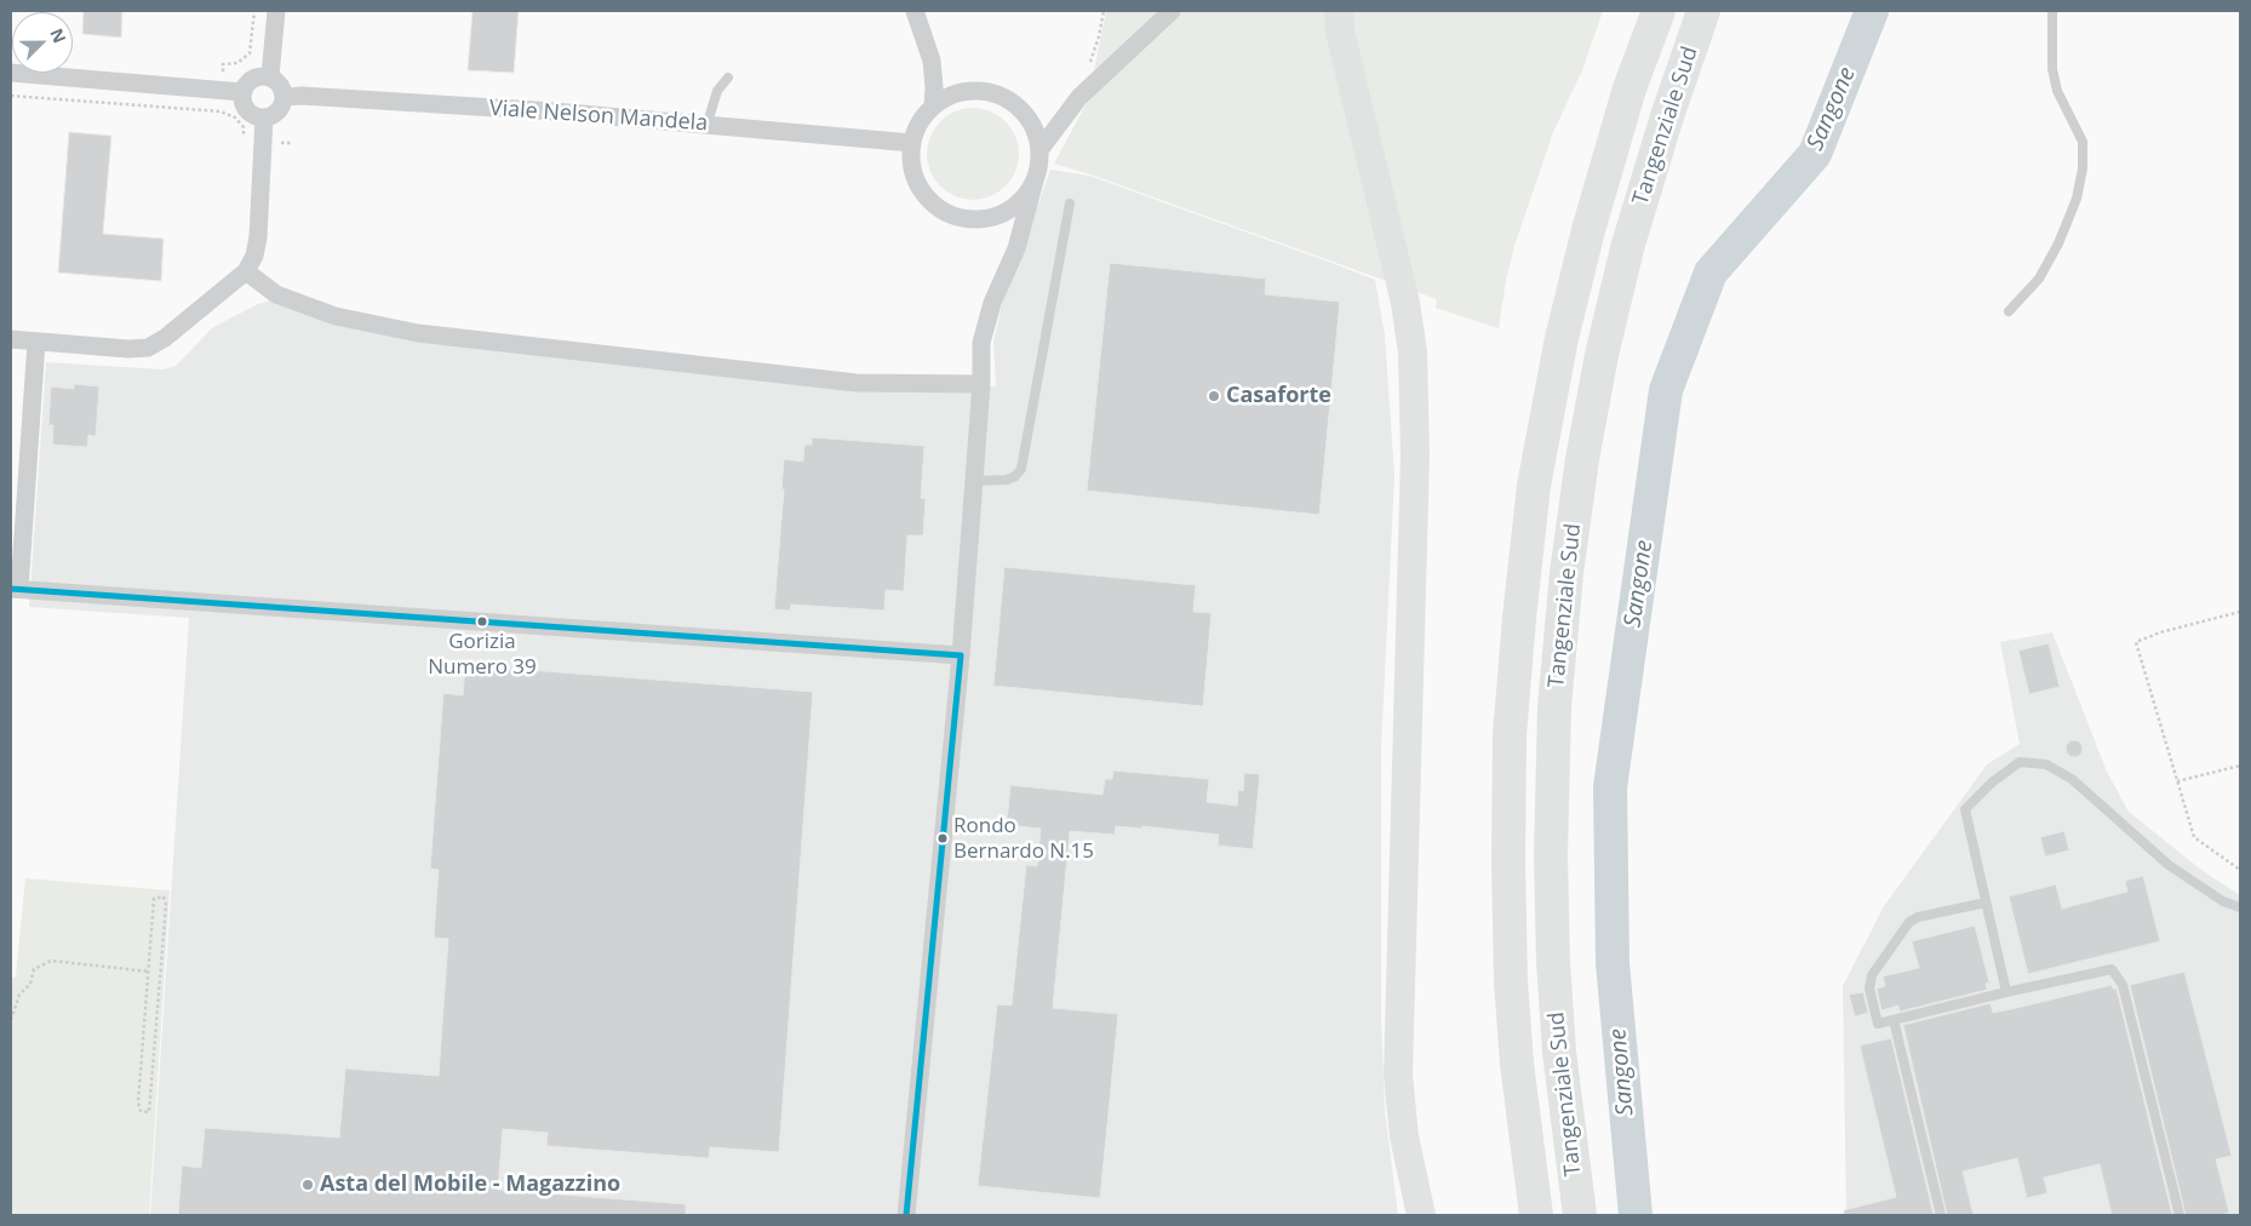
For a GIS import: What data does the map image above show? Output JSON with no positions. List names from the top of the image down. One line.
{"streets":{"highway":["Tangenziale Sud"],"street":["Viale Nelson Mandela"]},"water":["Sangone"],"places":["Casaforte","Gorizia Numero 39","Rondo Bernardo N.15","Asta del Mobile - Magazzino"],"north":"top right"}
